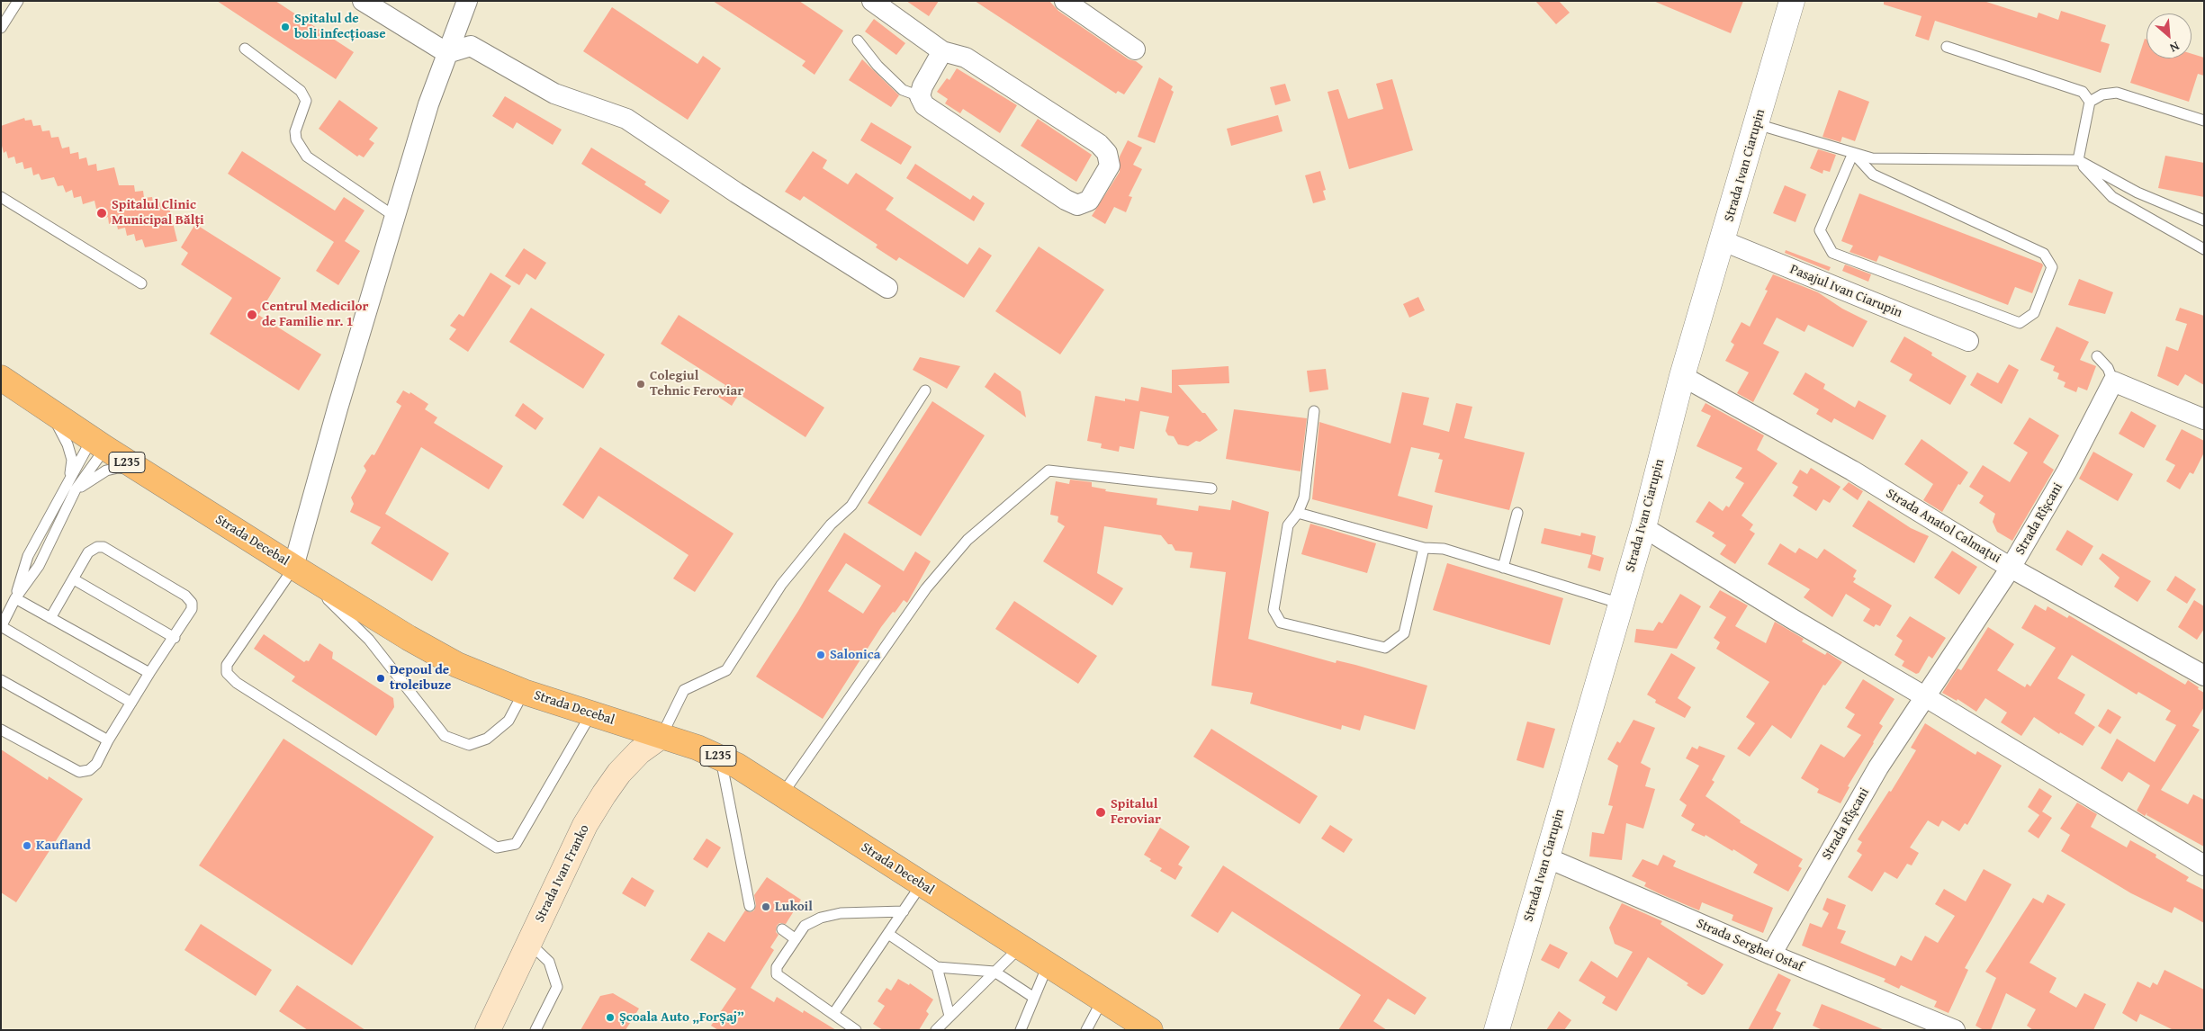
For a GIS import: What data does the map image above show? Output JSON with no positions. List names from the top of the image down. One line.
{"streets":{"main road":["L235","Strada Decebal","Strada Ivan Franko"],"street":["Strada Ivan Ciarupin","Pasajul Ivan Ciarupin","Strada Rîșcani","Strada Anatol Calmațui","Strada Serghei Ostaf"]},"crossings":[["Strada Ivan Ciarupin","Pasajul Ivan Ciarupin"],["Strada Ivan Ciarupin","Strada Anatol Calmațui"],["Strada Ivan Ciarupin","Strada Serghei Ostaf"],["Strada Rîșcani","Strada Anatol Calmațui"],["Strada Rîșcani","Strada Serghei Ostaf"],["Strada Decebal","Strada Ivan Franko"]],"places":["Spitalul de boli infecțioase","Spitalul Clinic Municipal Bălți","Centrul Medicilor de Familie nr. 1","Colegiul Tehnic Feroviar","Salonica","Depoul de troleibuze","Spitalul Feroviar","Kaufland","Lukoil","Școala Auto „ForȘaj”"],"north":"bottom right"}
